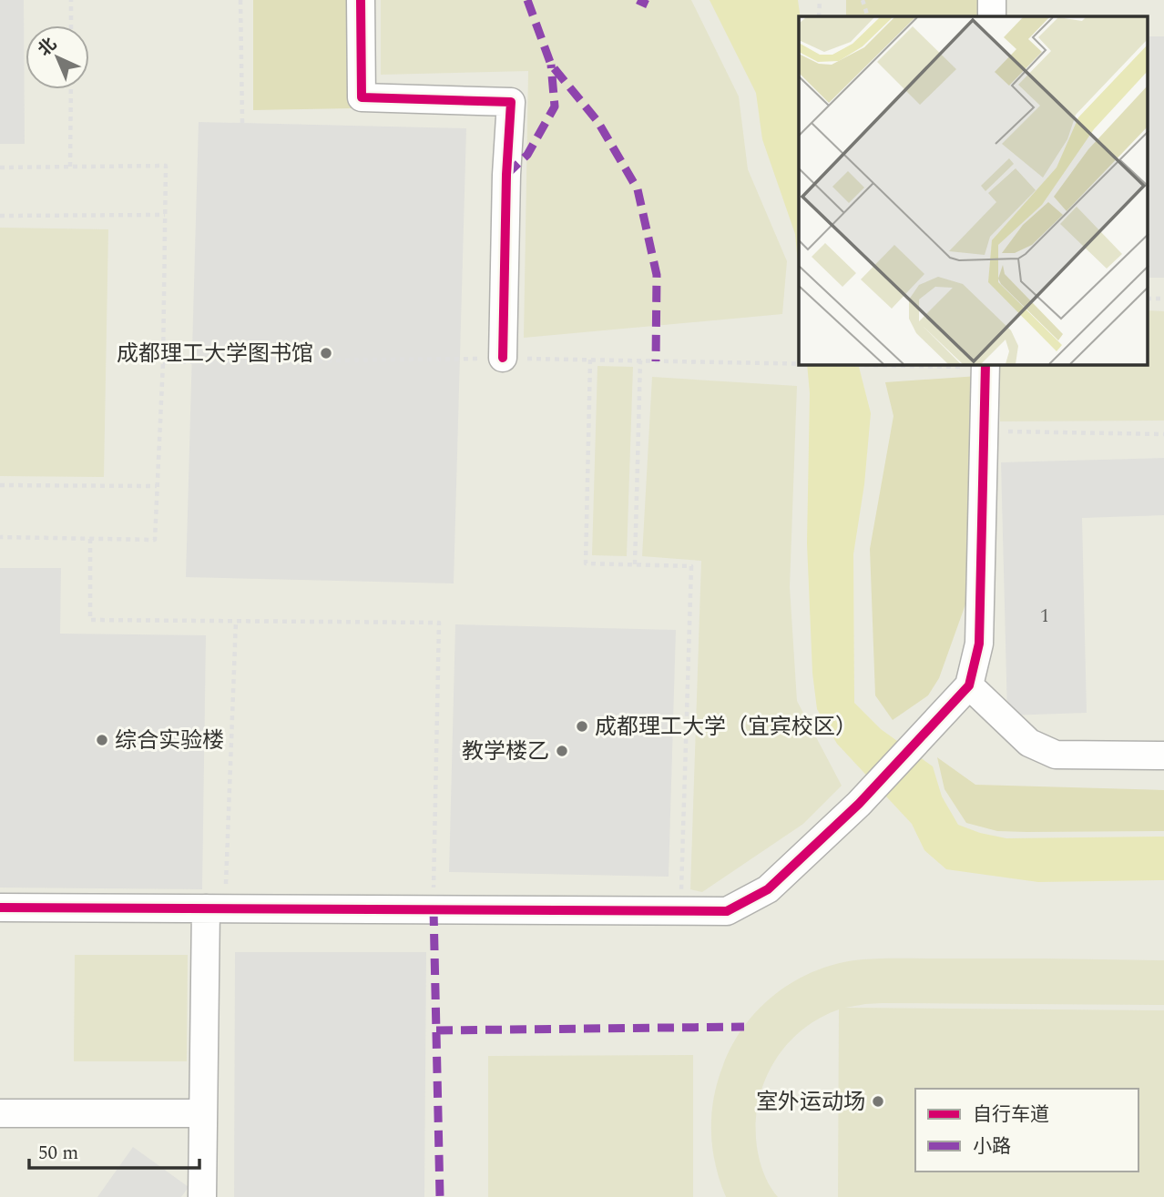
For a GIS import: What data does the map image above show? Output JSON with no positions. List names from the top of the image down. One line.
{"places":["成都理工大学图书馆","成都理工大学（宜宾校区）","综合实验楼","教学楼乙","室外运动场"],"house_numbers":["1"],"legend":["自行车道","小路"],"scale_bar":"50 m","north":"top left"}
